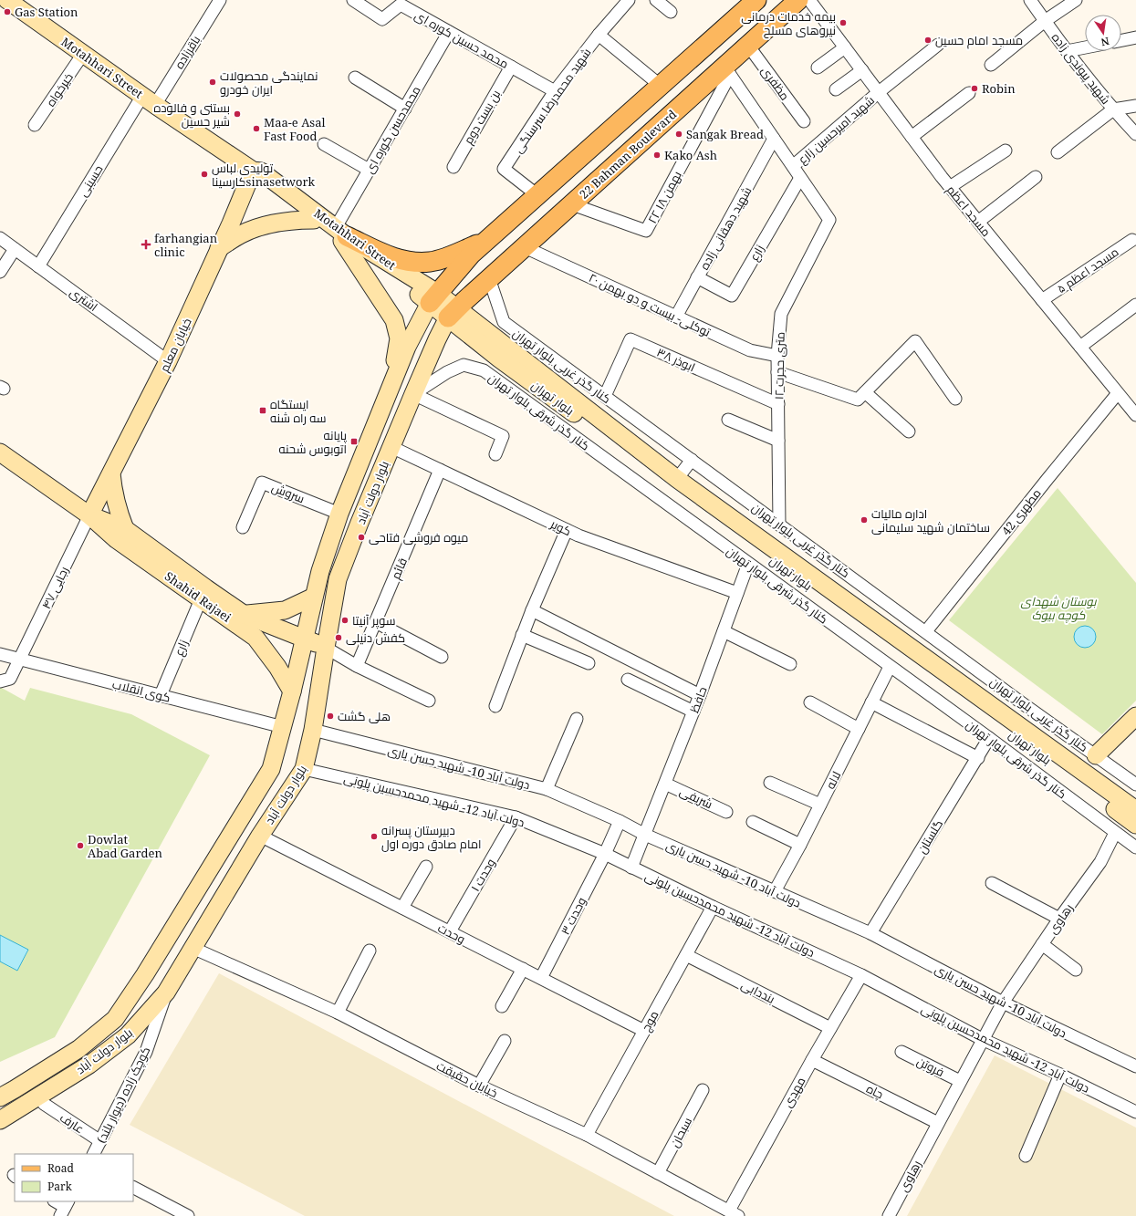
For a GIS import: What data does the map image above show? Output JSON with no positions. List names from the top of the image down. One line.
{"streets":{"main road":["Motahhari Street","22 Bahman Boulevard","خیابان معلم","بلوار تهران","بلوار دولت آباد","Shahid Rajaei"],"street":["محمد حسین کوره ای","باقرزاده","شهید پیوندی زاده","مظفری","خیرخواه","شهید محمدرضا سرسنگی","بن بست دوم","محمدحسن کوره ای","شهید امیرحسین زارع","حسینی","۲۲ بهمن ۱۸","مسجد اعظم","شهید دهقانی زاده","زارع","مسجد اعظم ۵","اشتری","توکلی- بیست و دو بهمن ۲۰","۳۸ ابوذر","کنار گذر غربی بلوار تهران","۱۲ متری حجرت","کنار گذر شرقی بلوار تهران","سروش","مطهری 42","کویر","قائم","رجایی ۴۷","کوی انقلاب","حافظ","دولت آباد 10- شهید حسن یاری","لاله","شریفی","دولت آباد 12- شهید محمدحسین پلونی","گلستان","وحدت ۱","وحدت ۳","رهاوی","وحدت","بنددابی","موج","فروتن","خیابان حقیقت","چاه","مهدی","کوچک زاده (دیوار بلند)","عارف","سبحان"]},"crossings":[["محمد حسین کوره ای","شهید محمدرضا سرسنگی"],["محمد حسین کوره ای","بن بست دوم"],["محمد حسین کوره ای","محمدحسن کوره ای"],["باقرزاده","Motahhari Street"],["باقرزاده","حسینی"],["Motahhari Street","خیرخواه"],["Motahhari Street","محمدحسن کوره ای"],["Motahhari Street","22 Bahman Boulevard"],["Motahhari Street","حسینی"],["Motahhari Street","خیابان معلم"],["Motahhari Street","بلوار تهران"],["Motahhari Street","بلوار دولت آباد"],["مظفری","22 Bahman Boulevard"],["شهید امیرحسین زارع","مسجد اعظم"],["22 Bahman Boulevard","۲۲ بهمن ۱۸"],["22 Bahman Boulevard","توکلی- بیست و دو بهمن ۲۰"],["22 Bahman Boulevard","کنار گذر غربی بلوار تهران"],["22 Bahman Boulevard","بلوار تهران"],["22 Bahman Boulevard","بلوار دولت آباد"],["حسینی","اشتری"],["مسجد اعظم","مسجد اعظم ۵"],["مسجد اعظم","مطهری 42"],["شهید دهقانی زاده","زارع"],["شهید دهقانی زاده","توکلی- بیست و دو بهمن ۲۰"],["زارع","۱۲ متری حجرت"],["زارع","Shahid Rajaei"],["زارع","کوی انقلاب"],["اشتری","خیابان معلم"],["توکلی- بیست و دو بهمن ۲۰","۱۲ متری حجرت"],["خیابان معلم","رجایی ۴۷"],["خیابان معلم","Shahid Rajaei"],["۳۸ ابوذر","کنار گذر غربی بلوار تهران"],["۳۸ ابوذر","۱۲ متری حجرت"],["کنار گذر غربی بلوار تهران","۱۲ متری حجرت"],["کنار گذر غربی بلوار تهران","مطهری 42"],["بلوار تهران","بلوار دولت آباد"],["کنار گذر شرقی بلوار تهران","بلوار دولت آباد"],["کنار گذر شرقی بلوار تهران","حافظ"],["کنار گذر شرقی بلوار تهران","لاله"],["کنار گذر شرقی بلوار تهران","گلستان"],["کنار گذر شرقی بلوار تهران","رهاوی"],["سروش","بلوار دولت آباد"],["بلوار دولت آباد","کویر"],["بلوار دولت آباد","Shahid Rajaei"],["بلوار دولت آباد","کوی انقلاب"],["بلوار دولت آباد","دولت آباد 10- شهید حسن یاری"],["بلوار دولت آباد","دولت آباد 12- شهید محمدحسین پلونی"],["بلوار دولت آباد","وحدت"],["بلوار دولت آباد","خیابان حقیقت"],["بلوار دولت آباد","کوچک زاده (دیوار بلند)"],["کویر","قائم"],["کویر","حافظ"],["رجایی ۴۷","Shahid Rajaei"],["رجایی ۴۷","کوی انقلاب"],["حافظ","دولت آباد 10- شهید حسن یاری"],["حافظ","شریفی"],["حافظ","دولت آباد 12- شهید محمدحسین پلونی"],["دولت آباد 10- شهید حسن یاری","لاله"],["دولت آباد 10- شهید حسن یاری","گلستان"],["دولت آباد 10- شهید حسن یاری","وحدت ۳"],["دولت آباد 10- شهید حسن یاری","رهاوی"],["دولت آباد 12- شهید محمدحسین پلونی","وحدت ۱"],["دولت آباد 12- شهید محمدحسین پلونی","وحدت ۳"],["دولت آباد 12- شهید محمدحسین پلونی","رهاوی"],["دولت آباد 12- شهید محمدحسین پلونی","موج"],["دولت آباد 12- شهید محمدحسین پلونی","مهدی"],["وحدت ۱","وحدت"],["وحدت ۳","وحدت"],["رهاوی","فروتن"],["رهاوی","چاه"],["وحدت","موج"],["بنددابی","موج"],["بنددابی","مهدی"],["موج","خیابان حقیقت"],["خیابان حقیقت","مهدی"],["خیابان حقیقت","سبحان"],["چاه","مهدی"],["کوچک زاده (دیوار بلند)","عارف"]],"parks":["بوستان شهدای کوچه بیوک"],"places":{"other":["Gas Station","بیمه خدمات درمانی نیروهای مسلح","مسجد امام حسین","نمایندگی محصولات ایران خودرو","Robin","بستنى و فالوده شیر حسین","Maa-e Asal Fast Food","Sangak Bread","Kako Ash","تولیدی لباس کارسیناsinasetwork","اداره مالیات ساختمان شهید سلیمانی","میوه فروشی فتاحی","سوپر آنیتا","کفش دنیلی","هلى گشت","دبیرستان پسرانه امام صادق دوره اول","Dowlat Abad Garden"],"health":["farhangian clinic"],"transit":["ایستگاه سه راه شنه","پایانه اتوبوس شحنه"]},"legend":["Road","Park"],"north":"bottom"}
